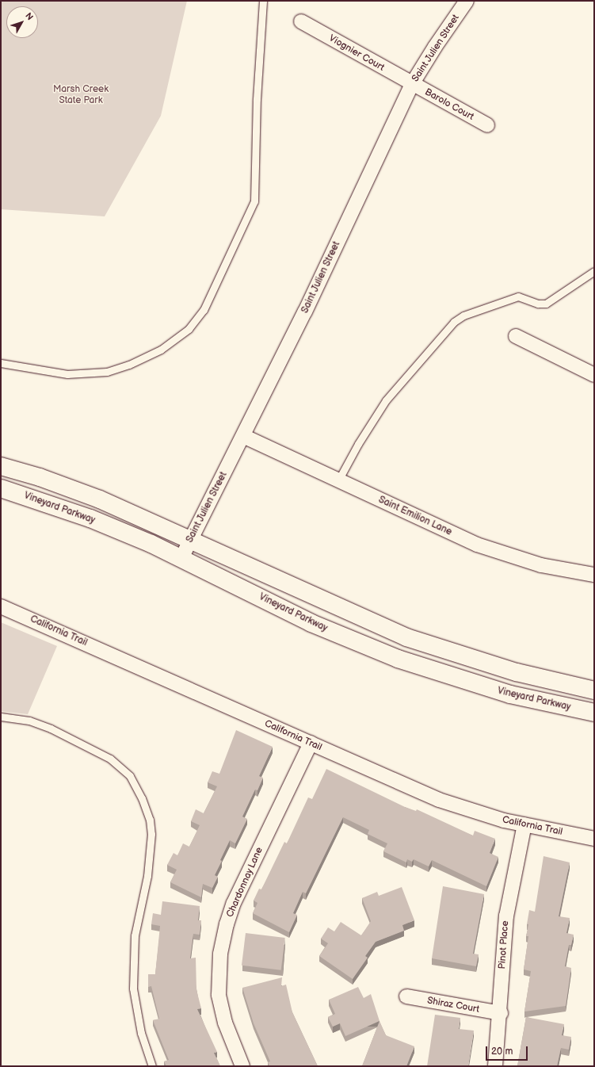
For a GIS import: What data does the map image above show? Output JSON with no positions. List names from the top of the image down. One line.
{"streets":{"street":["Saint Julien Street","Viognier Court","Barolo Court","Vineyard Parkway","Saint Emilion Lane","California Trail","Chardonnay Lane","Pinot Place","Shiraz Court"]},"crossings":[["Saint Julien Street","Viognier Court"],["Saint Julien Street","Barolo Court"],["Saint Julien Street","Vineyard Parkway"],["Saint Julien Street","Saint Emilion Lane"],["Viognier Court","Barolo Court"],["California Trail","Chardonnay Lane"],["California Trail","Pinot Place"],["Pinot Place","Shiraz Court"]],"parks":["Marsh Creek State Park"],"scale_bar":"20 m","north":"top right"}
